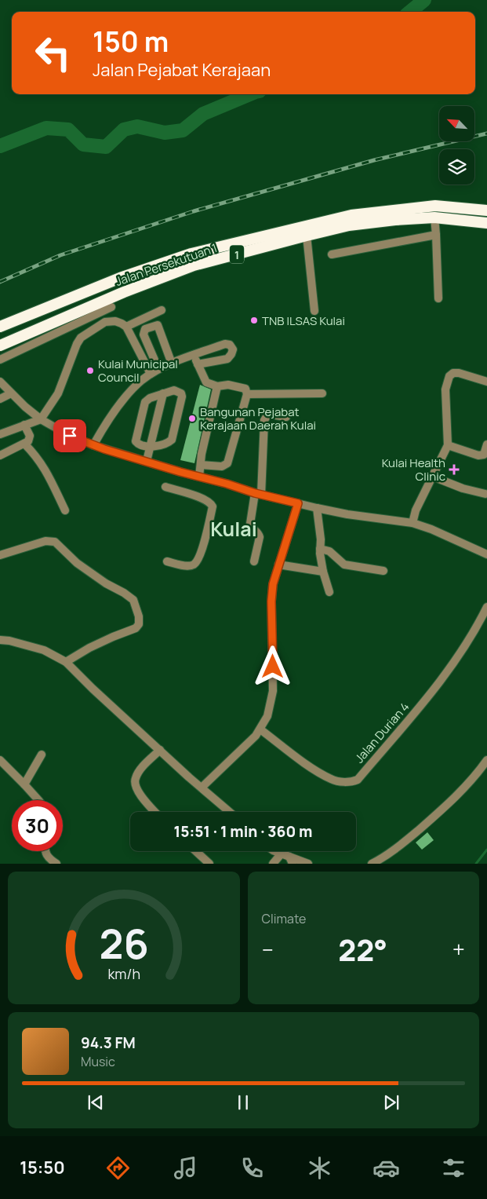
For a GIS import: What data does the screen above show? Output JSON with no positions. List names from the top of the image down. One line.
{"streets":{"highway":["1","Jalan Persekutuan 1"],"street":["Jalan Durian 4"]},"districts":["Kulai"],"places":{"other":["TNB ILSAS Kulai","Kulai Municipal Council","Bangunan Pejabat Kerajaan Daerah Kulai"],"health":["Kulai Health Clinic"]},"north":"top left","page":{"turn":["150 m","Jalan Pejabat Kerajaan"],"limit":"30","trip":"15:51 · 1 min · 360 m","tile":"Climate","heat":["−","22°","+"],"song":["94.3 FM","Music"],"tabs":"15:50","gauge":["26","km/h"]}}
